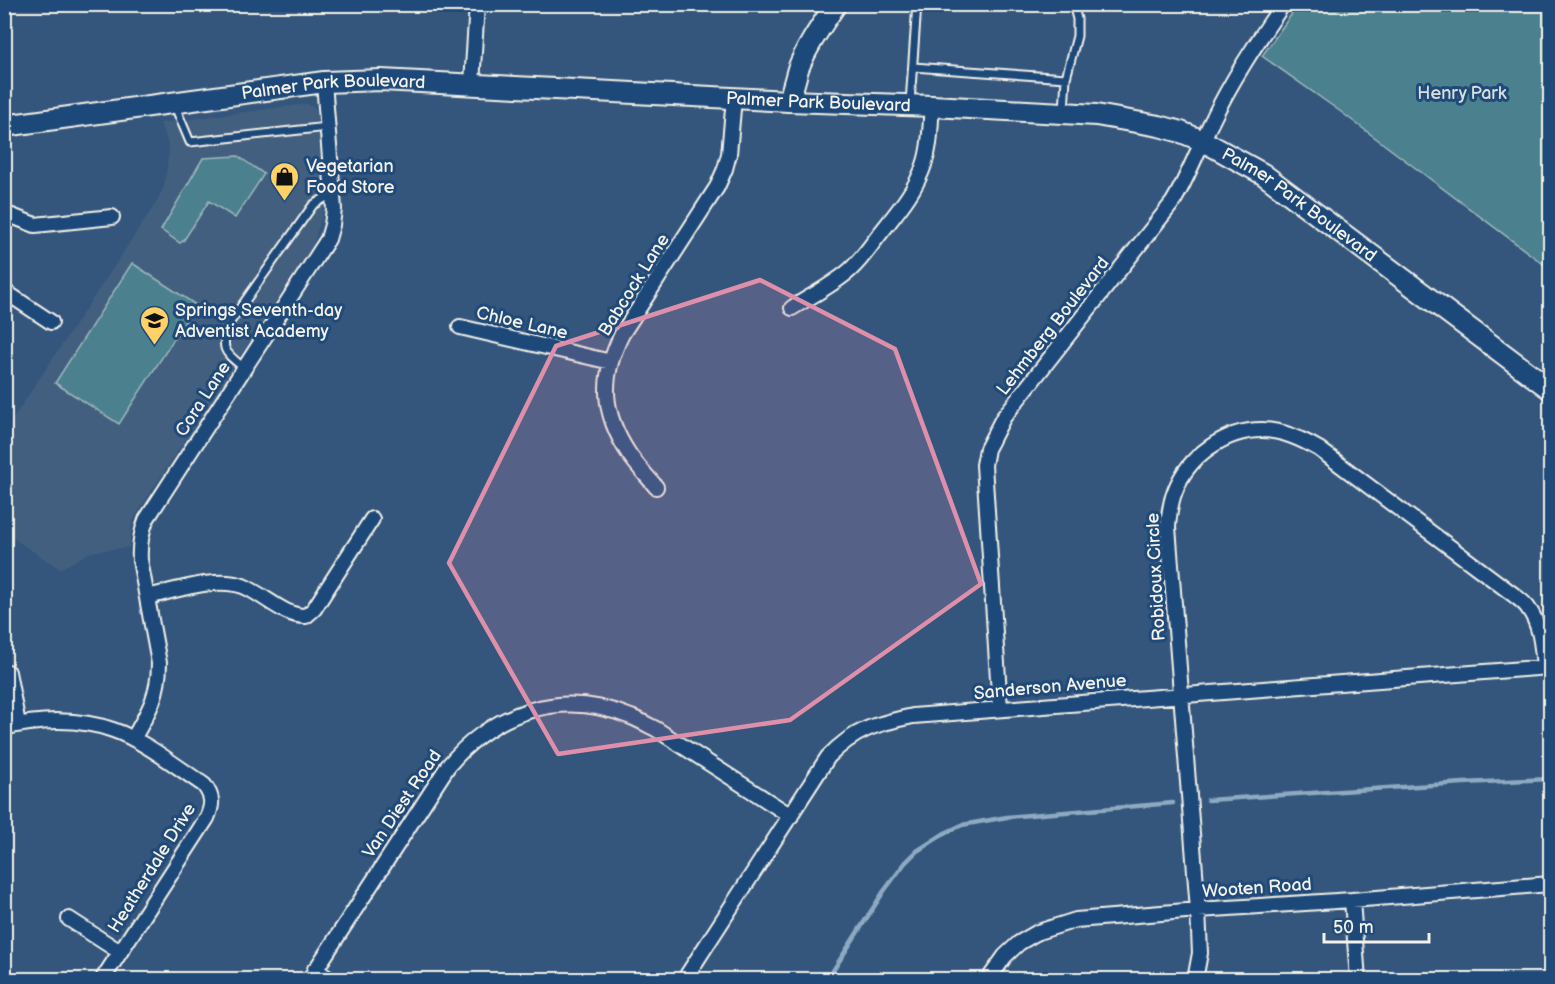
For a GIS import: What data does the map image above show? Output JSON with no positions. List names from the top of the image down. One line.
{"streets":{"main road":["Palmer Park Boulevard"],"street":["Babcock Lane","Chloe Lane","Lehmberg Boulevard","Cora Lane","Robidoux Circle","Sanderson Avenue","Van Diest Road","Heatherdale Drive","Wooten Road"]},"crossings":[["Palmer Park Boulevard","Babcock Lane"],["Palmer Park Boulevard","Lehmberg Boulevard"],["Palmer Park Boulevard","Cora Lane"],["Babcock Lane","Chloe Lane"],["Lehmberg Boulevard","Sanderson Avenue"],["Cora Lane","Heatherdale Drive"],["Robidoux Circle","Sanderson Avenue"],["Robidoux Circle","Wooten Road"],["Sanderson Avenue","Van Diest Road"]],"parks":["Henry Park"],"places":{"shop":["Vegetarian Food Store"],"school or university":["Springs Seventh-day Adventist Academy"]},"scale_bar":"50 m"}
